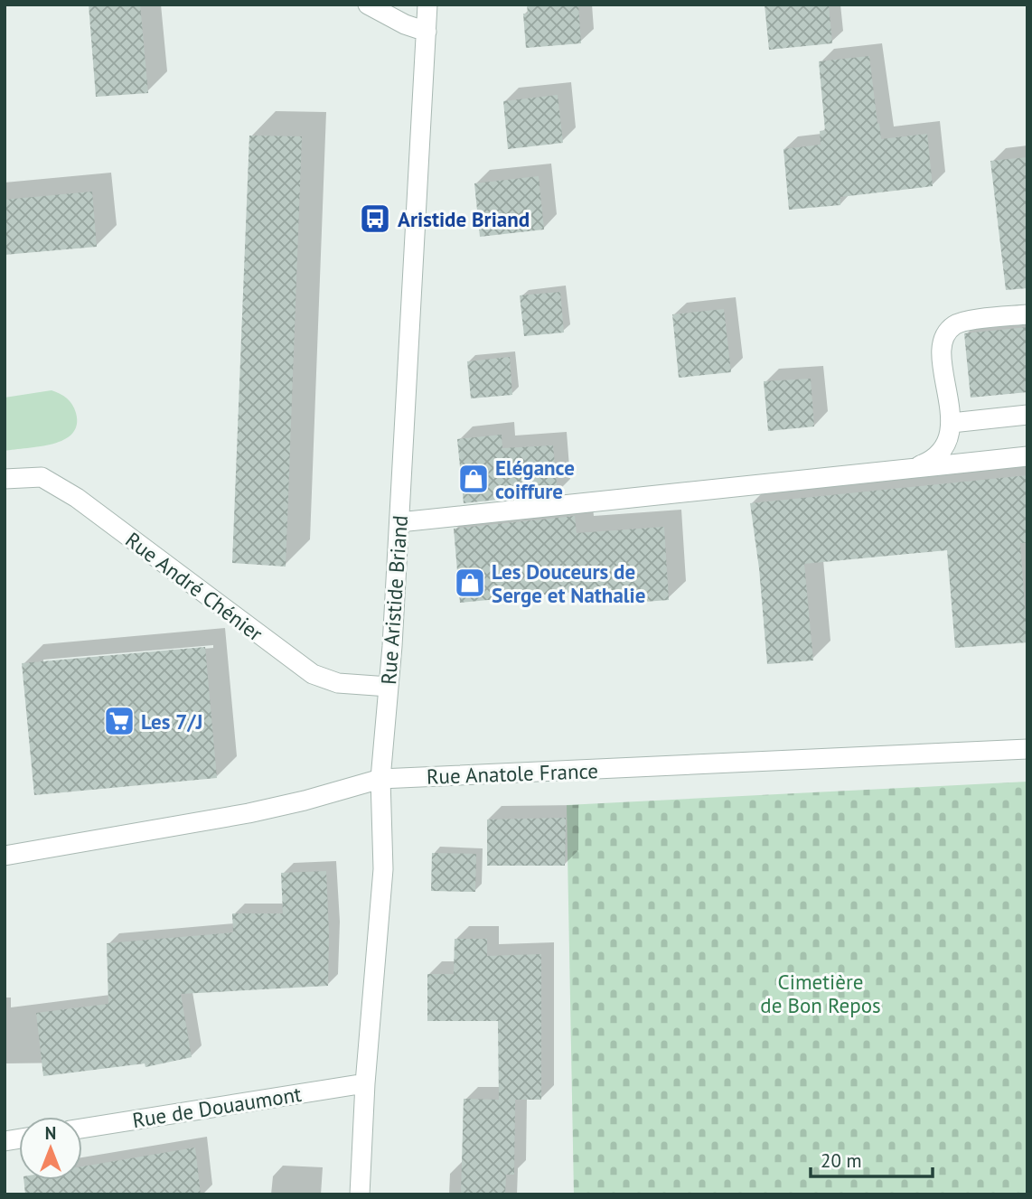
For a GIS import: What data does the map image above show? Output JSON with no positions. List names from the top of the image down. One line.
{"streets":{"street":["Rue André Chénier","Rue Aristide Briand","Rue Anatole France","Rue de Douaumont"]},"crossings":[["Rue André Chénier","Rue Aristide Briand"],["Rue Aristide Briand","Rue Anatole France"],["Rue Aristide Briand","Rue de Douaumont"]],"parks":["Cimetière de Bon Repos"],"places":{"bus stop":["Aristide Briand"],"shop":["Elégance coiffure","Les Douceurs de Serge et Nathalie"],"supermarket":["Les 7/J"]},"scale_bar":"20 m","north":"top"}
